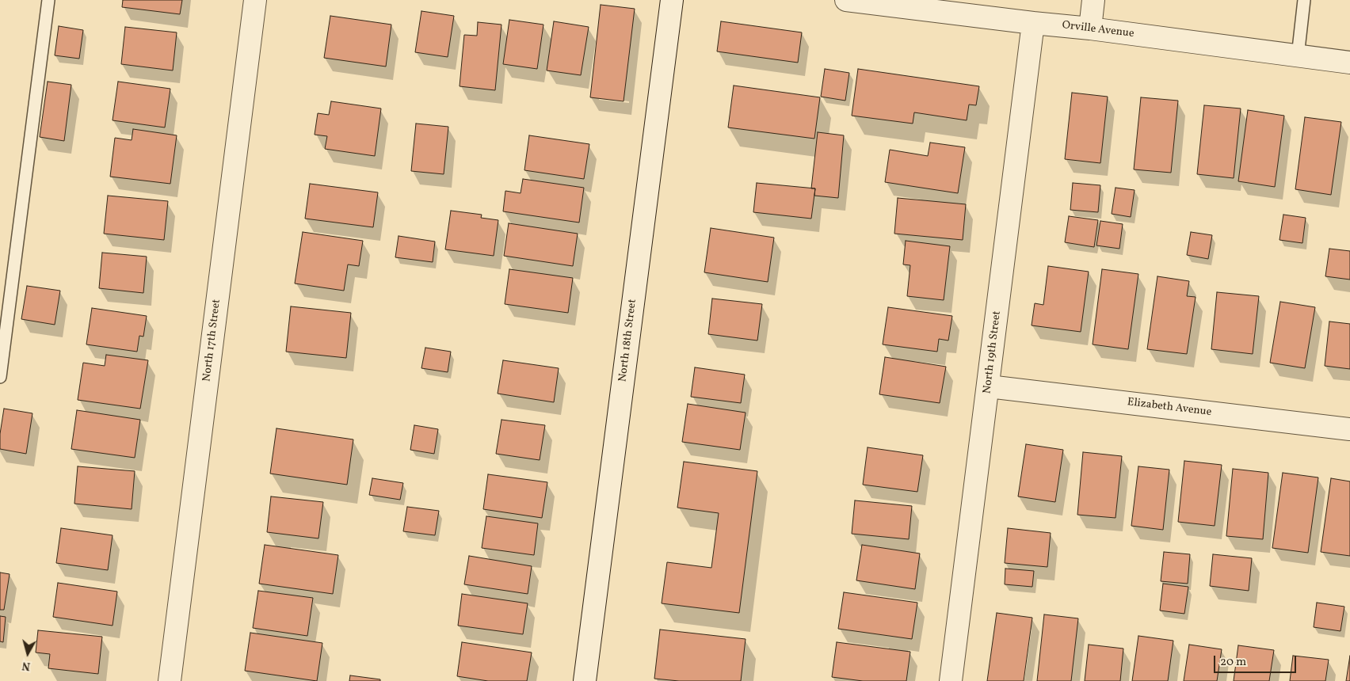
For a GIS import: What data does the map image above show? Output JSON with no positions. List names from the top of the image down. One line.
{"streets":{"street":["Orville Avenue","North 17th Street","North 18th Street","North 19th Street","Elizabeth Avenue"]},"crossings":[["Orville Avenue","North 19th Street"],["North 19th Street","Elizabeth Avenue"]],"scale_bar":"20 m","north":"bottom"}
